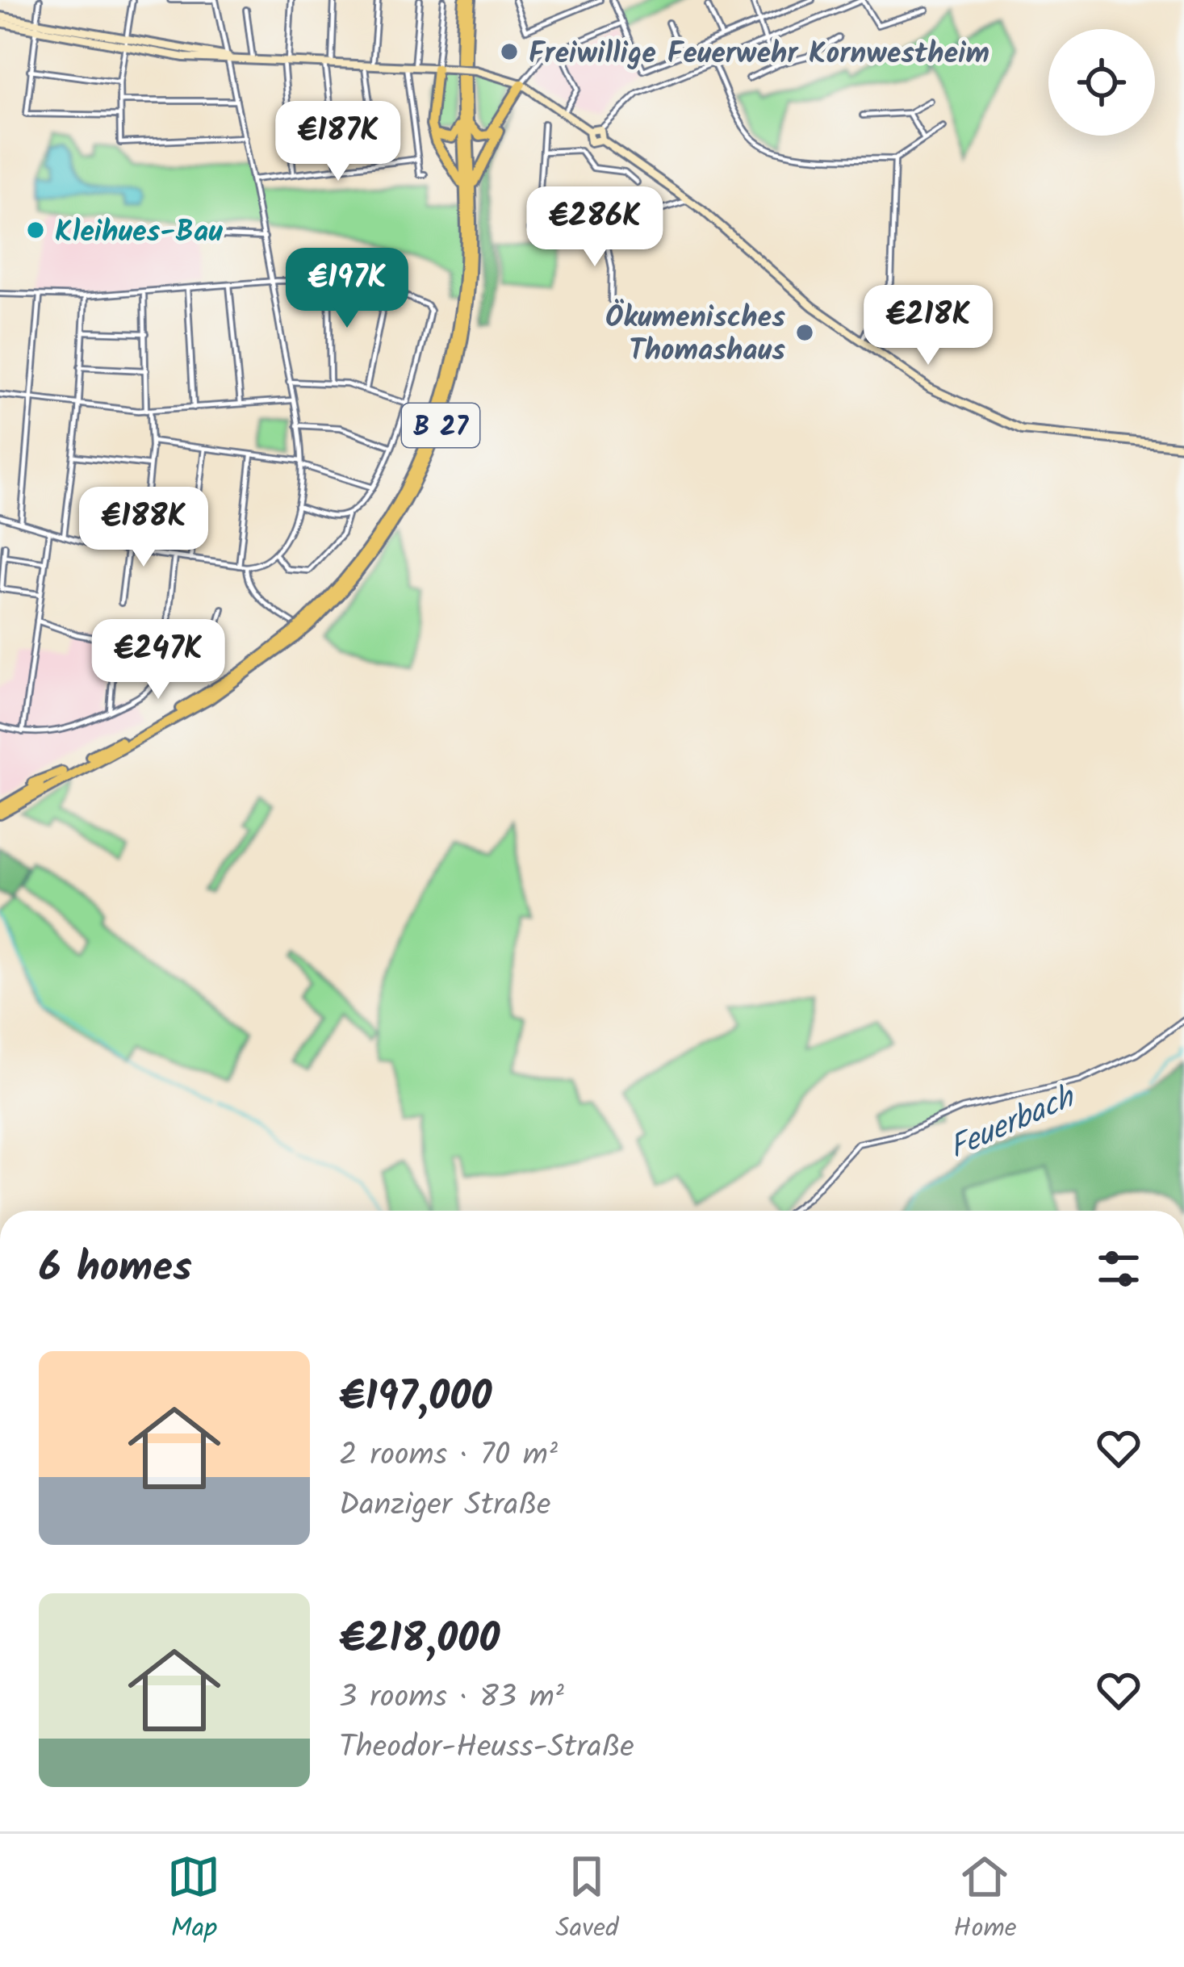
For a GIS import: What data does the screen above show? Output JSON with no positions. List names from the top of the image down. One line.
{"streets":{"highway":["B 27"]},"water":["Feuerbach"],"places":["Freiwillige Feuerwehr Kornwestheim","Kleihues-Bau","Ökumenisches Thomashaus"],"page":{"price":["€187K","€286K","€197K","€218K","€188K","€247K"],"heading":"6 homes","list":[{"name":"€197,000","note":"2 rooms · 70 m² · Danziger Straße"},{"name":"€218,000","note":"3 rooms · 83 m² · Theodor-Heuss-Straße"}],"tabs":["Map","Saved","Home"]}}
